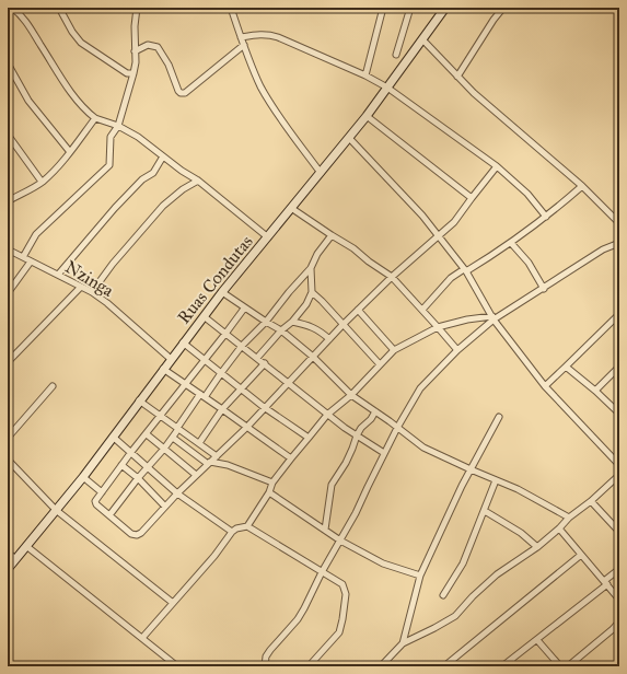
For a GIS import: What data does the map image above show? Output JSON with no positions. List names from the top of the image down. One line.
{"streets":{"street":["Nzinga","Ruas Condutas"]},"crossings":[["Nzinga","Ruas Condutas"]]}
